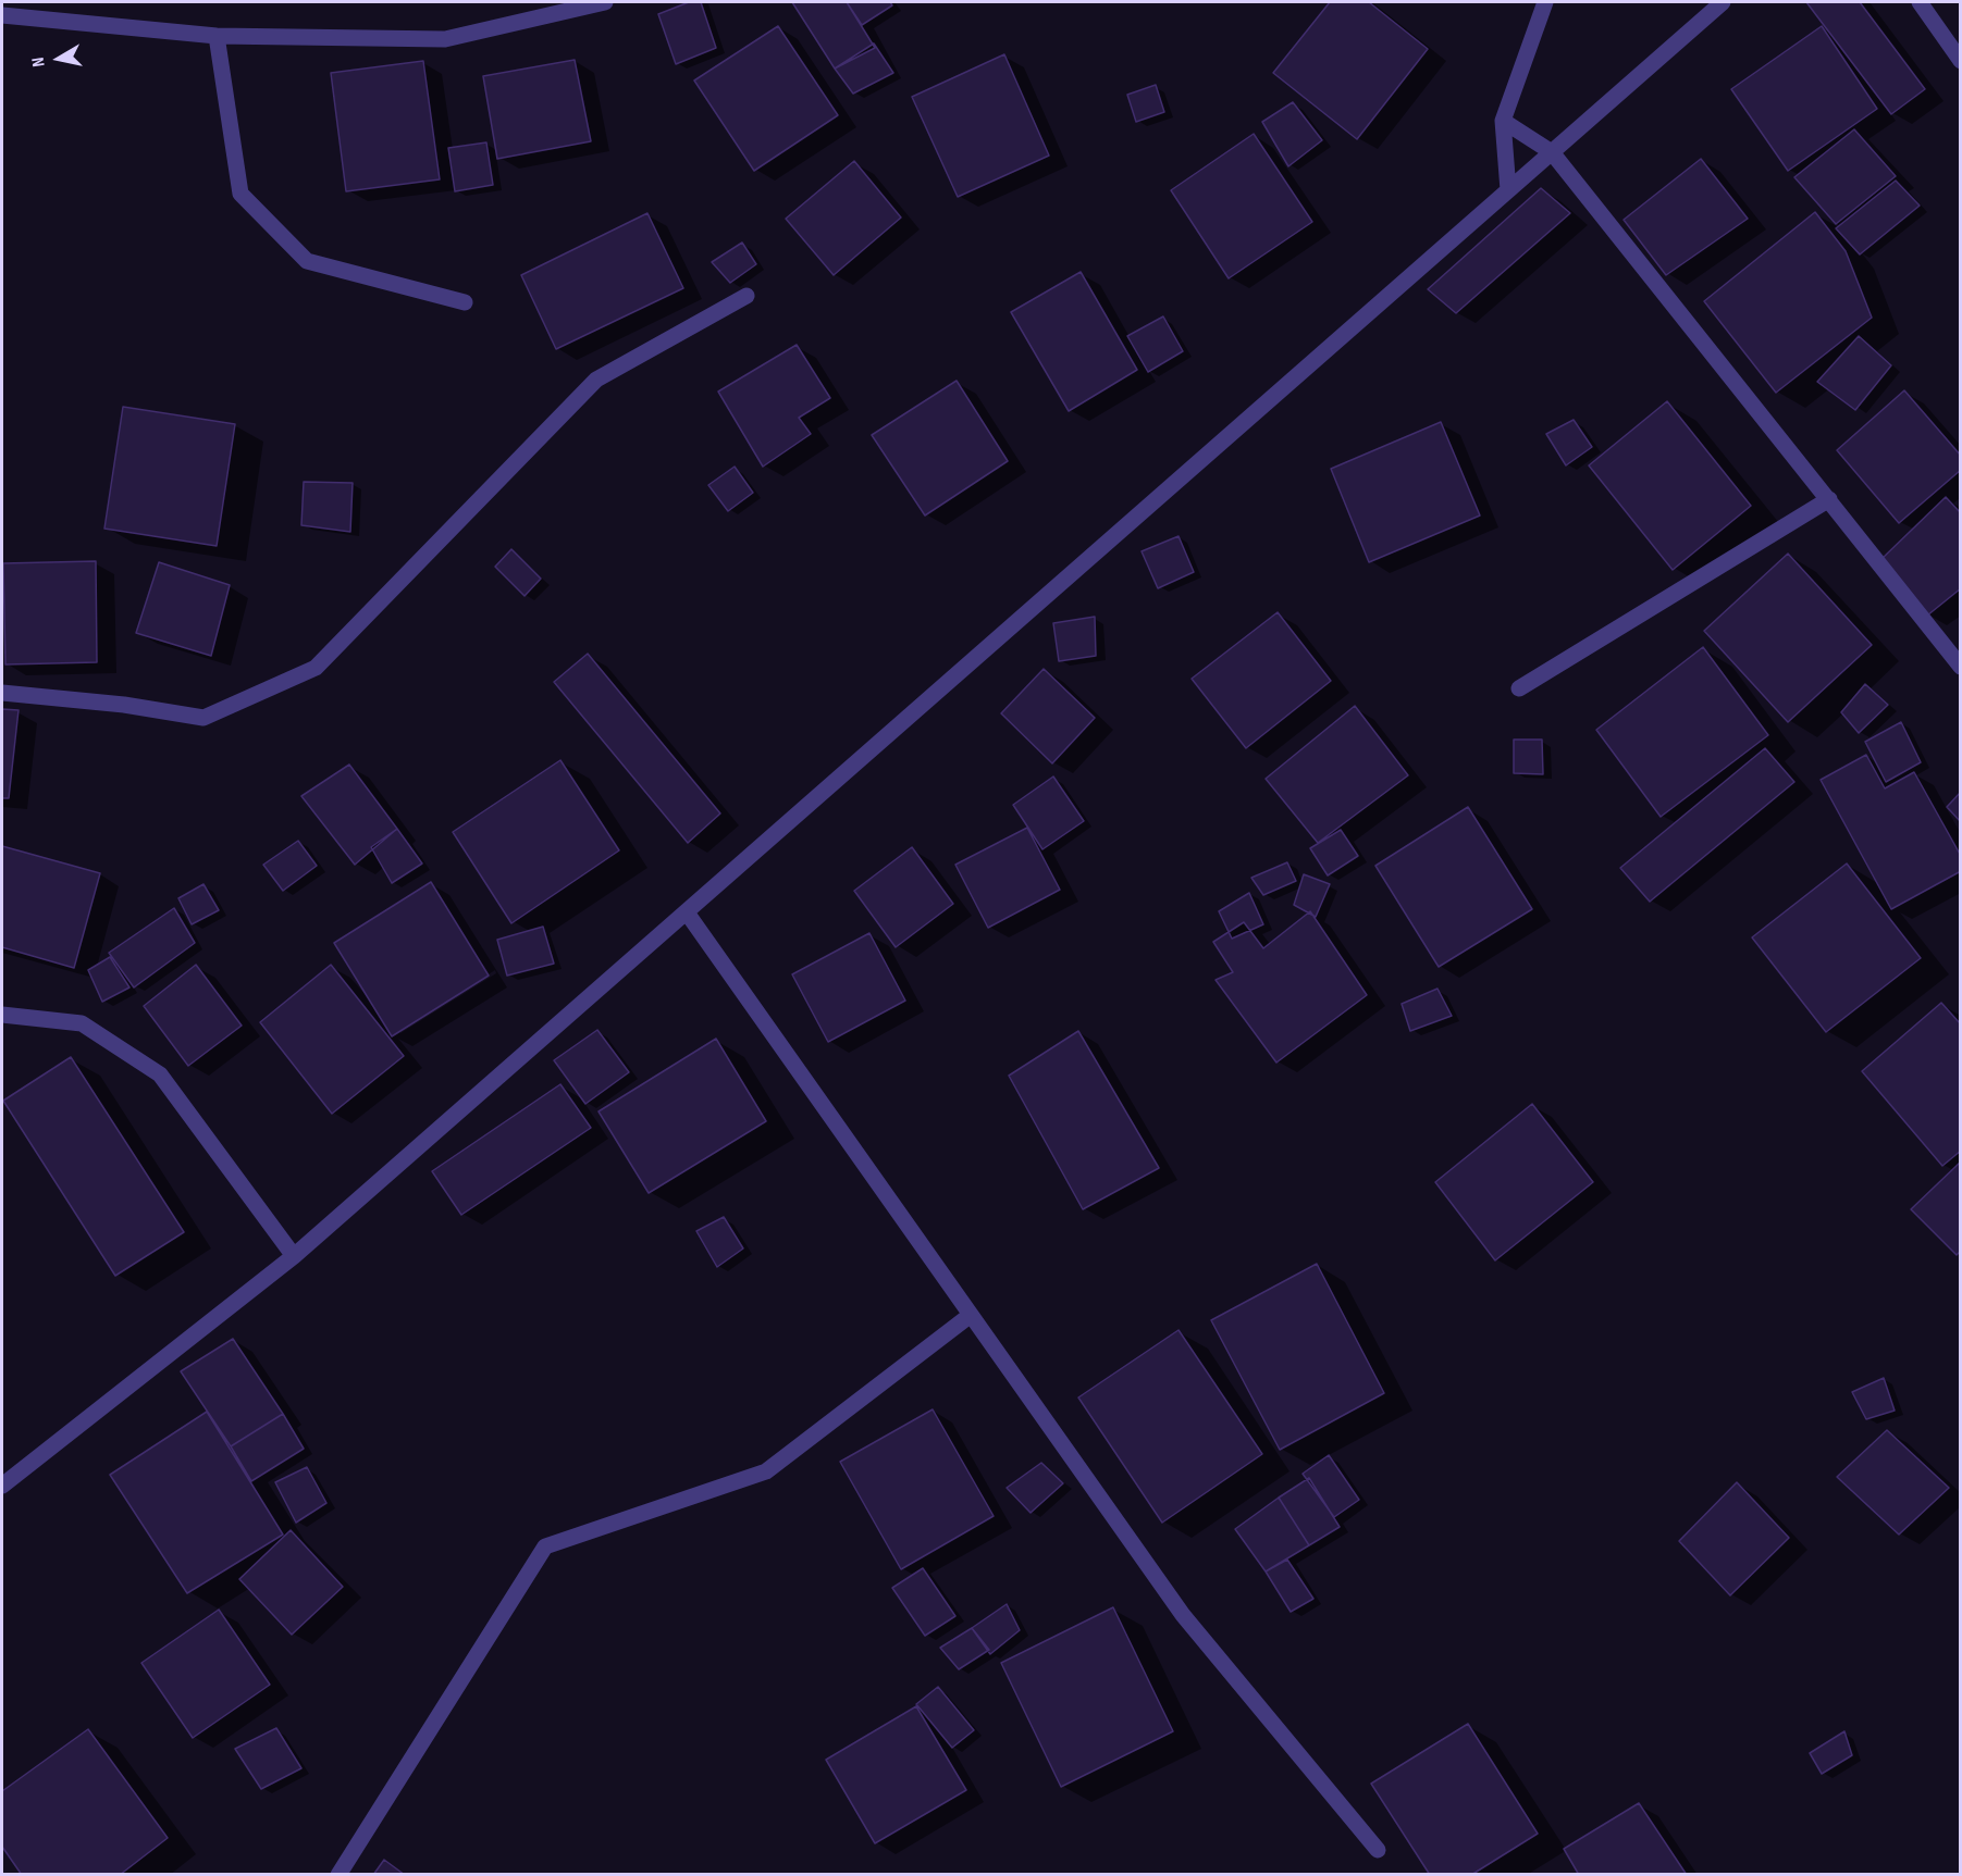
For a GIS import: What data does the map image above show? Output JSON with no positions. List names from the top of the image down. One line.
{"north":"left"}
